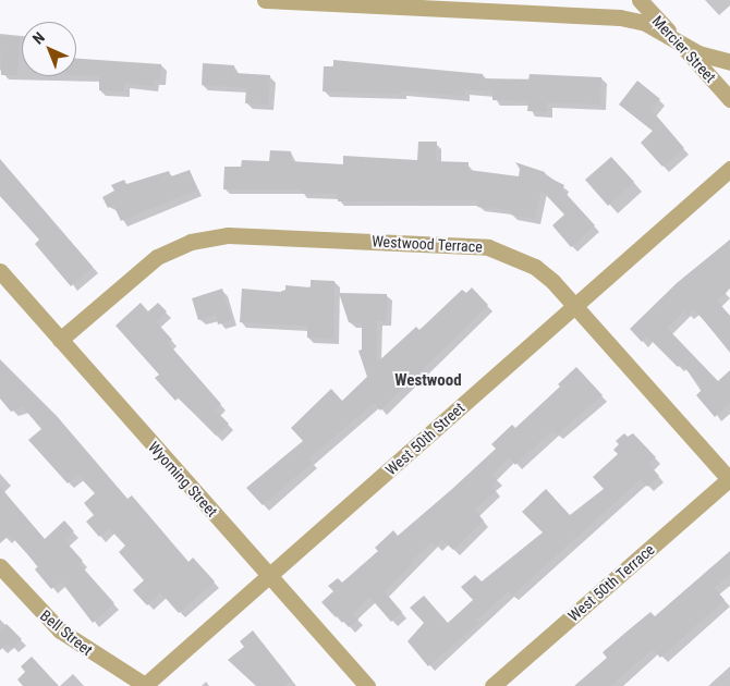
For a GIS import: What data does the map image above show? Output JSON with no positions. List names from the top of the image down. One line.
{"streets":{"street":["Mercier Street","Westwood Terrace","West 50th Street","Wyoming Street","West 50th Terrace","Bell Street"]},"crossings":[["Westwood Terrace","West 50th Street"],["Westwood Terrace","Wyoming Street"],["Westwood Terrace","West 50th Terrace"],["West 50th Street","Wyoming Street"],["West 50th Street","Bell Street"]],"districts":["Westwood"],"north":"top left"}
